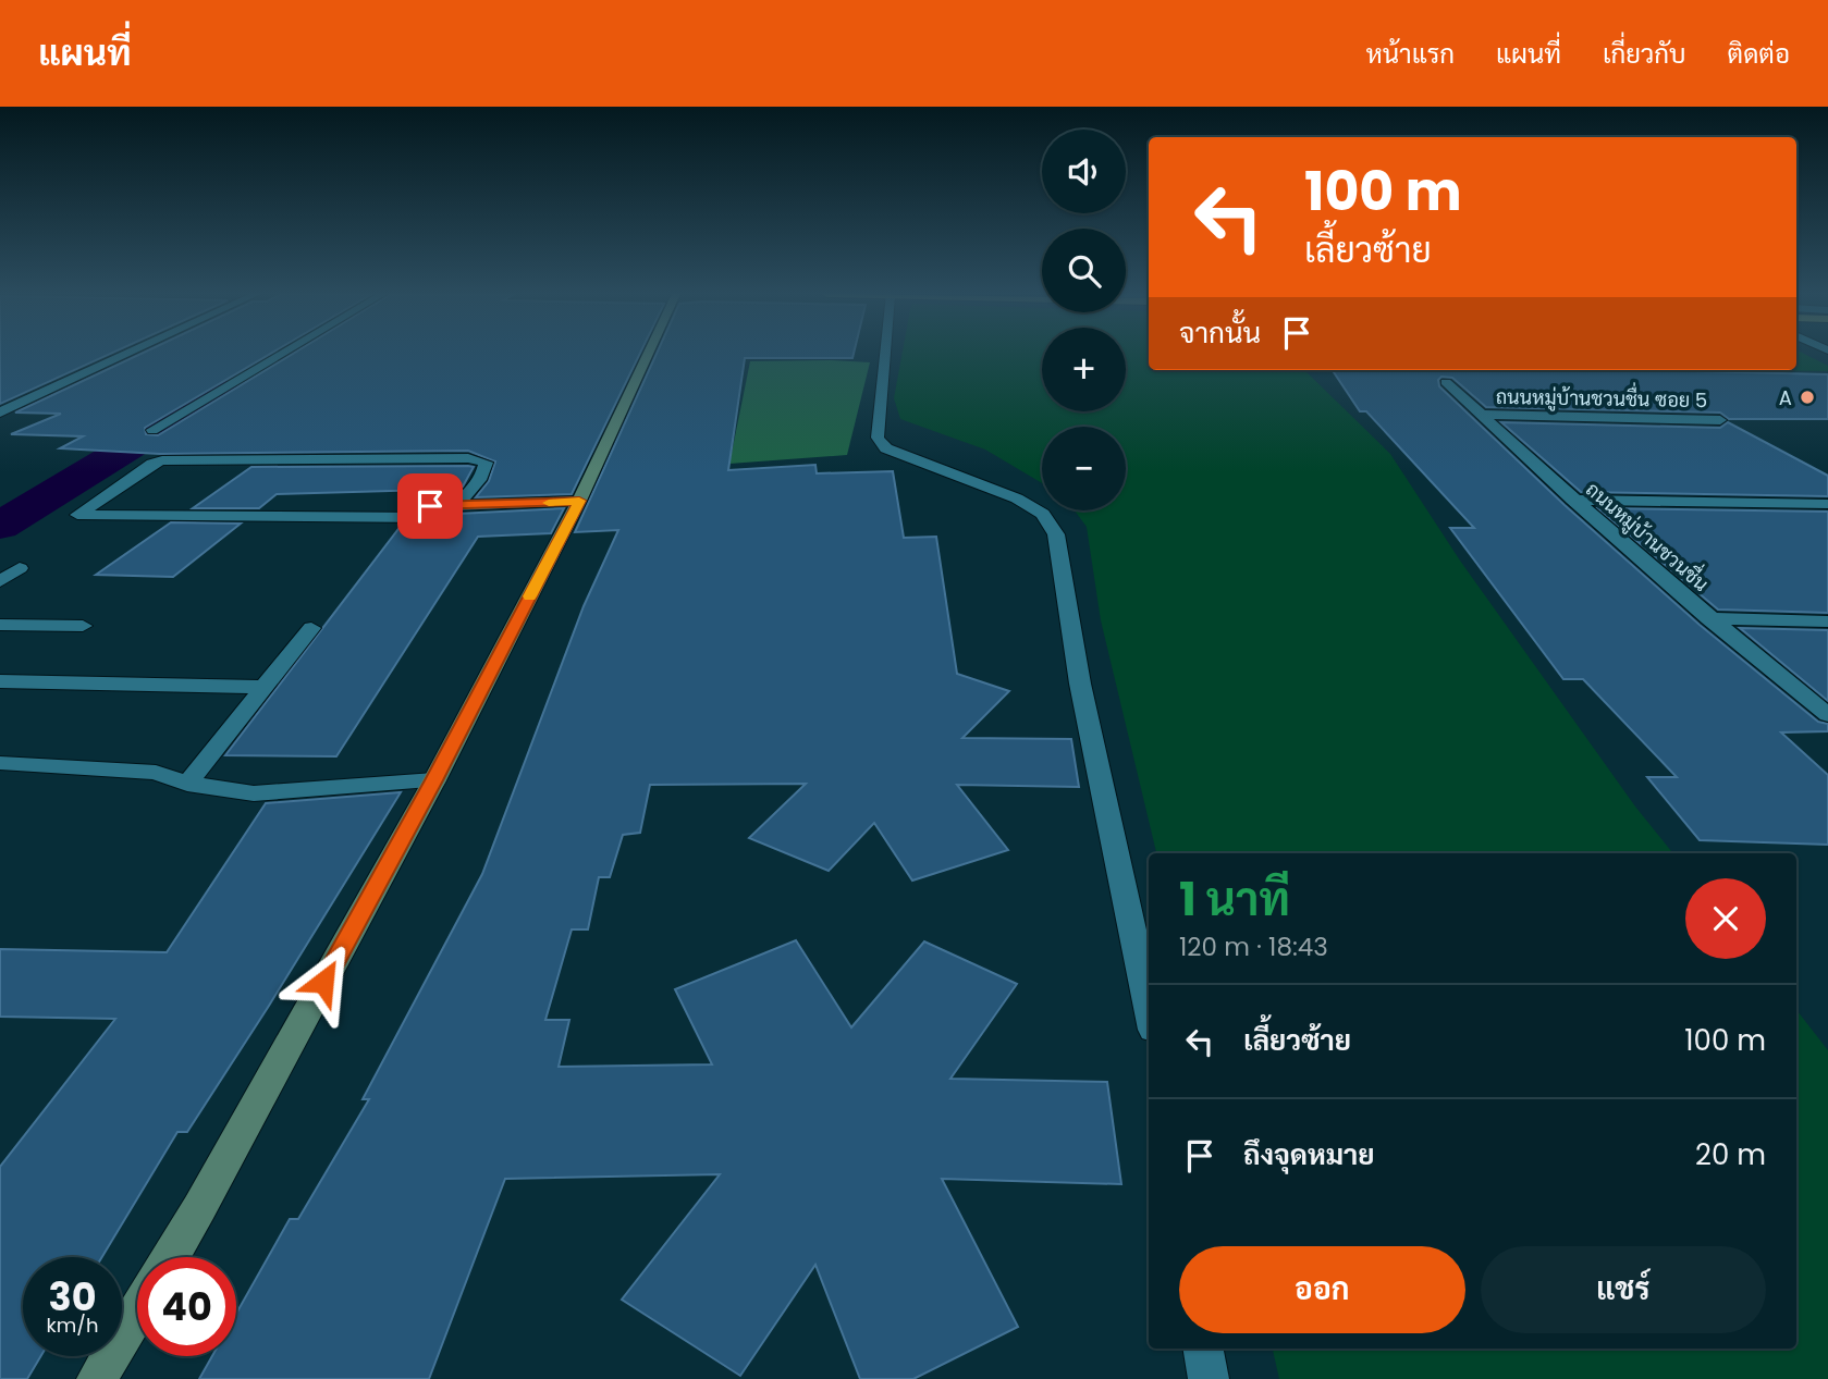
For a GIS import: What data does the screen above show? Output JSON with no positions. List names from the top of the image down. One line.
{"streets":{"street":["ถนนหมู่บ้านชวนชื่น ซอย 5","ถนนหมู่บ้านชวนชื่น"]},"crossings":[["ถนนหมู่บ้านชวนชื่น ซอย 5","ถนนหมู่บ้านชวนชื่น"]],"places":["A"],"page":{"header":"แผนที่","nav":["หน้าแรก","แผนที่","เกี่ยวกับ","ติดต่อ"],"map_buttons":["+","−"],"turn":["100 m","เลี้ยวซ้าย"],"then":"จากนั้น","heading":["1 นาที","120 m · 18:43"],"list":[{"name":"เลี้ยวซ้าย","value":"100 m"},{"name":"ถึงจุดหมาย","value":"20 m"}],"buttons":["ออก","แชร์"],"speed":"30 km/h","limit":"40"}}
